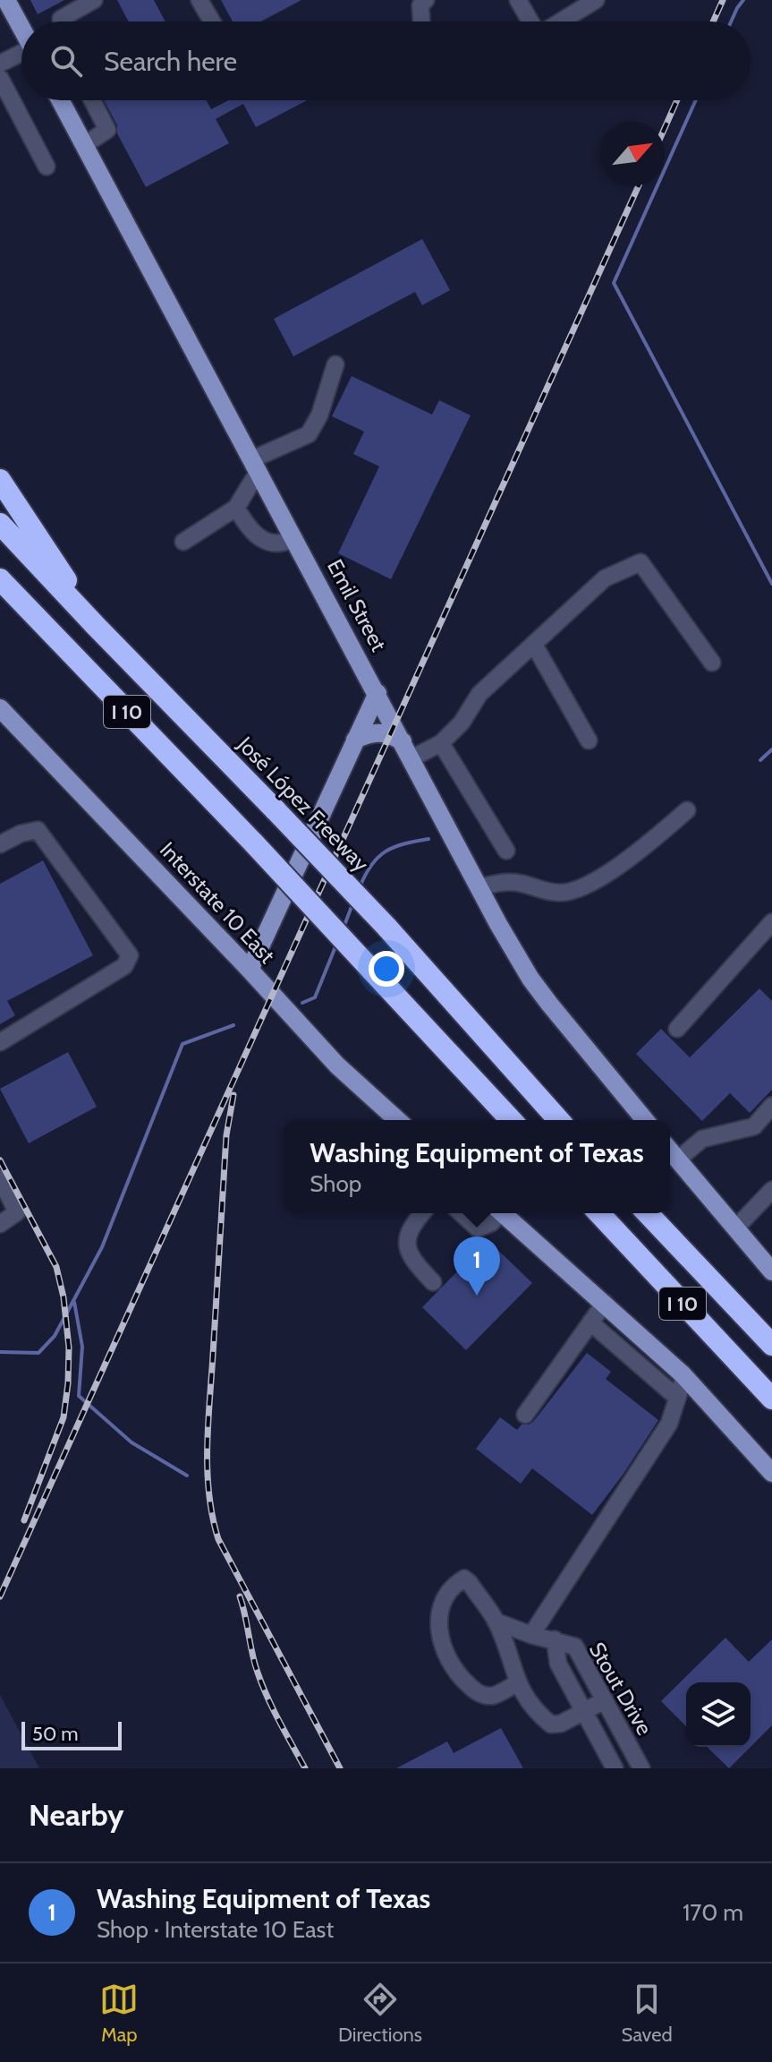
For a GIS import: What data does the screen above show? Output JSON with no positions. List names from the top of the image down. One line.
{"streets":{"highway":["I 10","José López Freeway"],"main road":["Emil Street","Interstate 10 East"],"street":["Stout Drive"]},"scale_bar":"50 m","north":"top right","page":{"search":"Search here","popup":["Washing Equipment of Texas","Shop"],"pins":"1","scale":"50 m","heading":"Nearby","list":[{"mark":"1","name":"Washing Equipment of Texas","note":"Shop · Interstate 10 East","value":"170 m"}],"nav":["Map","Directions","Saved"]}}
